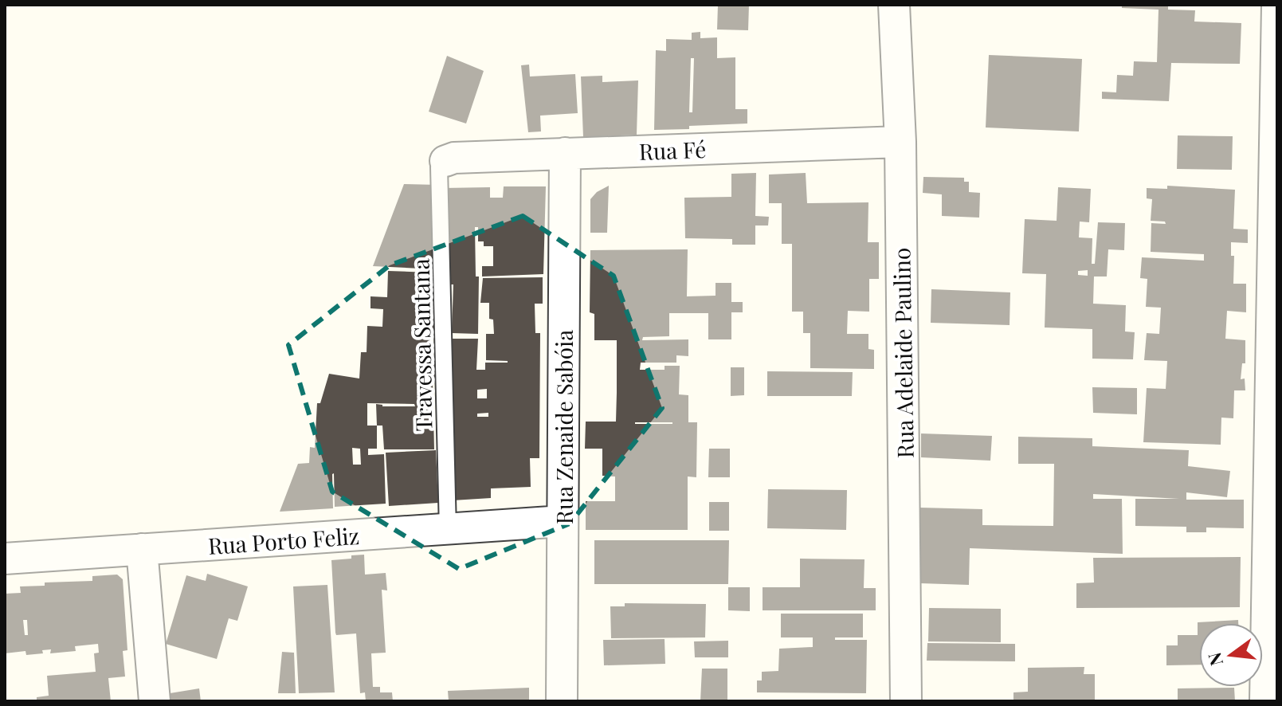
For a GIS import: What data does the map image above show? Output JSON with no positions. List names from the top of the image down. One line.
{"streets":{"street":["Rua Fé","Rua Adelaide Paulino","Rua Zenaide Sabóia","Rua Porto Feliz"],"lane":["Travessa Santana"]},"crossings":[["Rua Fé","Travessa Santana"],["Rua Fé","Rua Adelaide Paulino"],["Rua Fé","Rua Zenaide Sabóia"],["Travessa Santana","Rua Porto Feliz"],["Rua Zenaide Sabóia","Rua Porto Feliz"]],"north":"left"}
